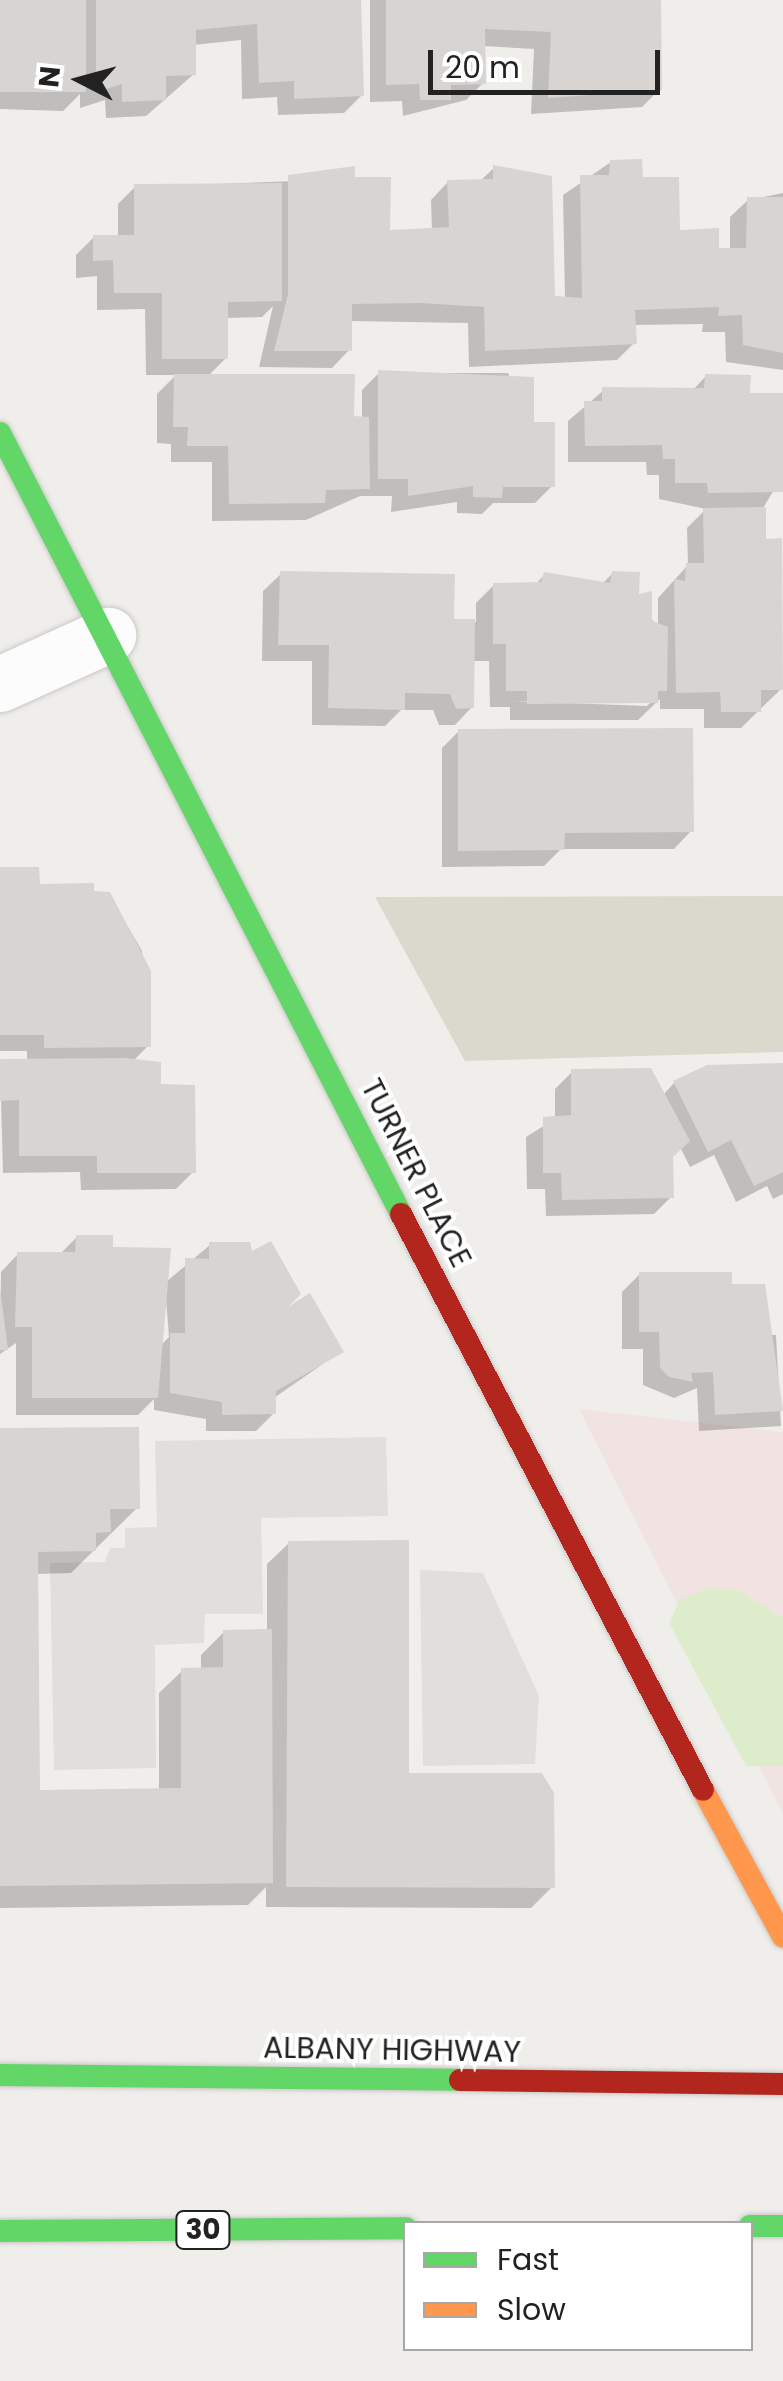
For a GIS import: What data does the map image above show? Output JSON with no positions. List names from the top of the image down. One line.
{"streets":{"main road":["TURNER PLACE","ALBANY HIGHWAY","30"]},"legend":["Fast","Slow"],"scale_bar":"20 m","north":"left"}
